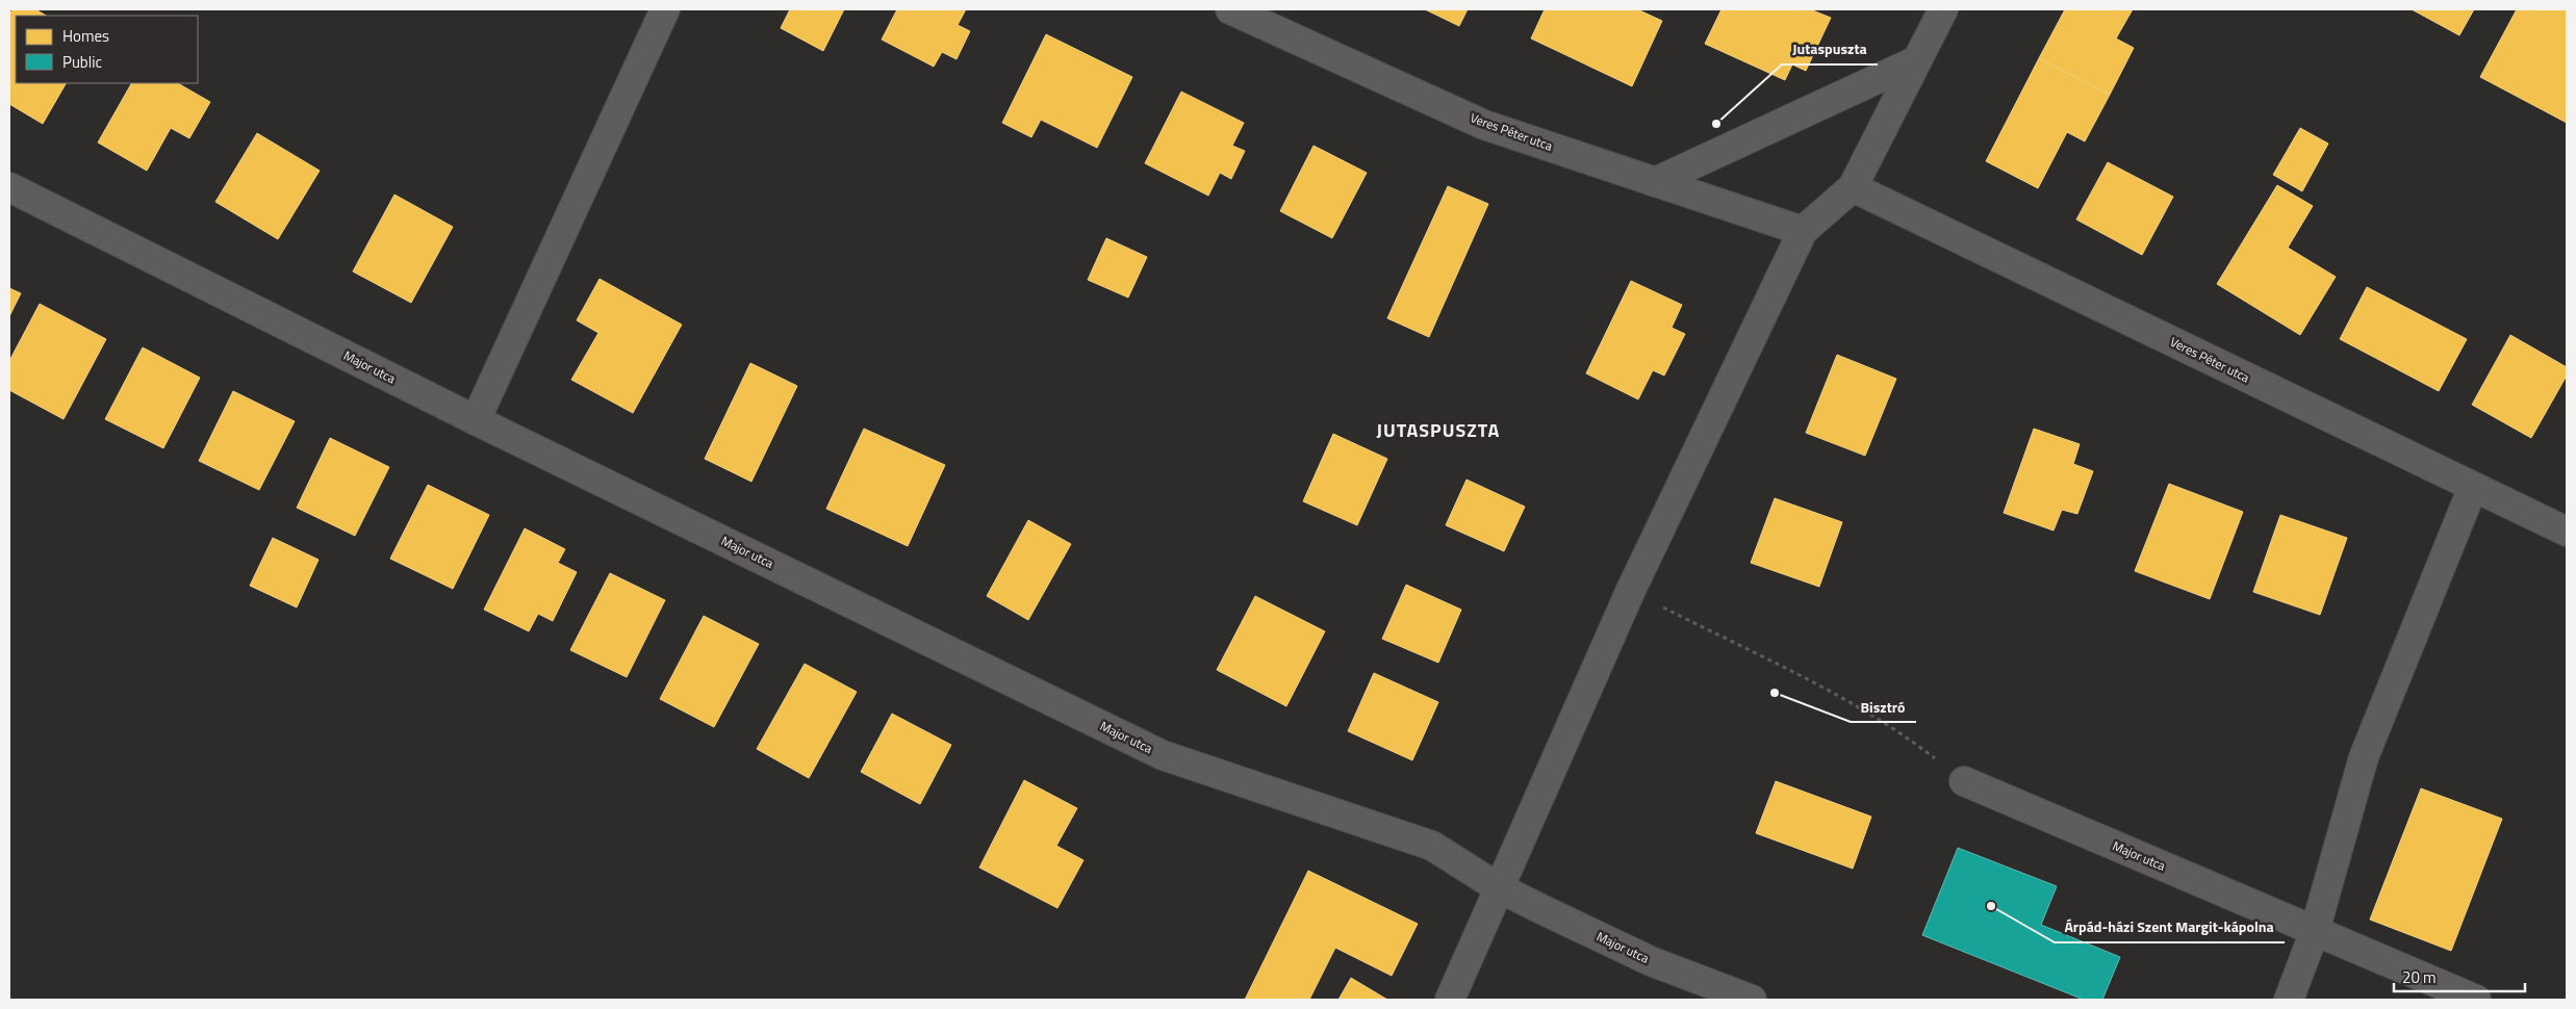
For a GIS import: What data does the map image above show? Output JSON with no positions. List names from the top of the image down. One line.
{"streets":{"street":["Veres Péter utca","Major utca"]},"districts":["JUTASPUSZTA"],"places":["Jutaspuszta","Bisztró","Árpád-házi Szent Margit-kápolna"],"legend":["Homes","Public"],"scale_bar":"20 m"}
